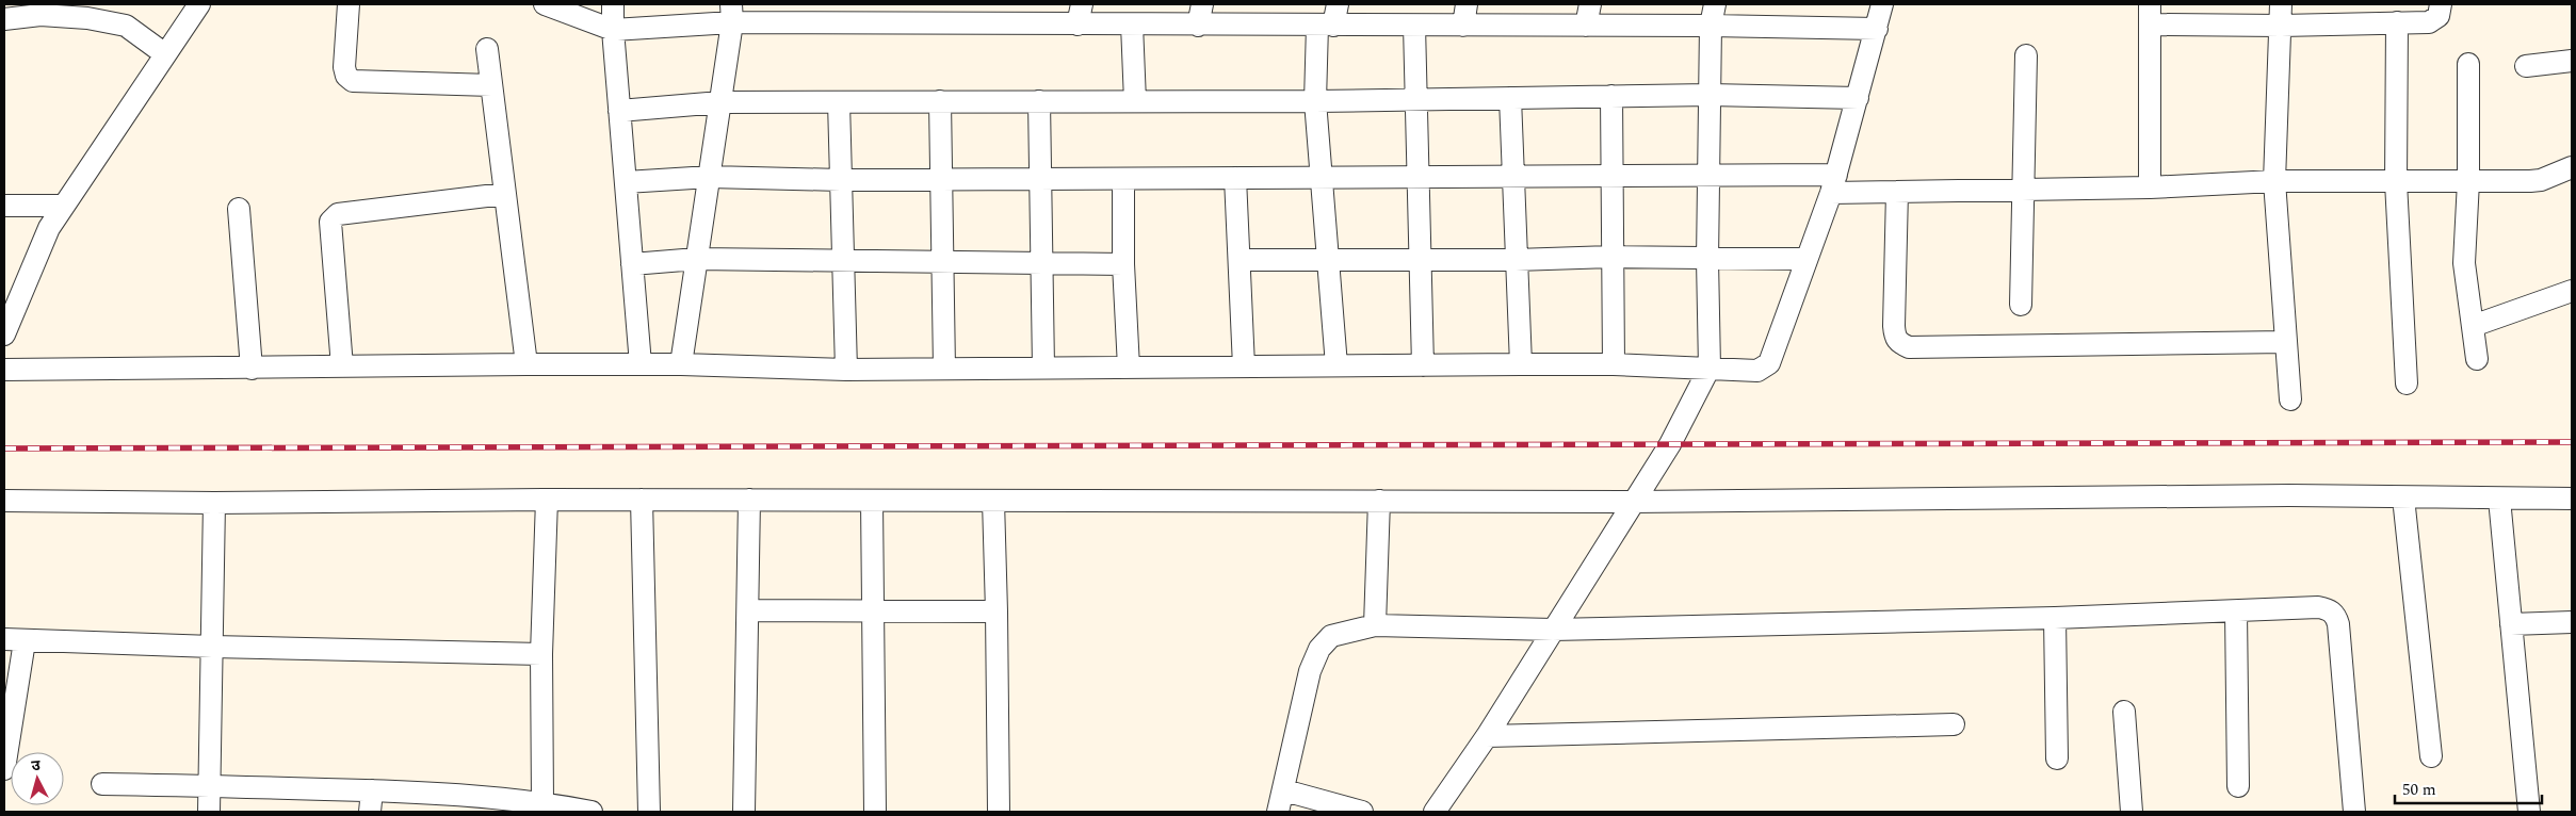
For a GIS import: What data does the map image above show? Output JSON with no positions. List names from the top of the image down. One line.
{"scale_bar":"50 m","north":"top"}
